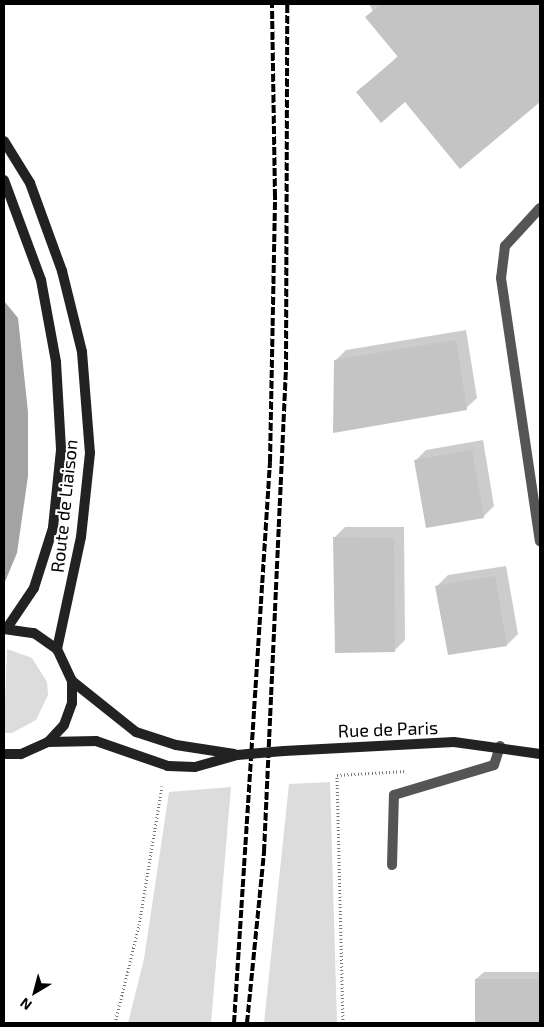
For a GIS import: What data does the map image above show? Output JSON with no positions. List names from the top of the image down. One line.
{"streets":{"street":["Route de Liaison","Rue de Paris"]},"north":"bottom left"}
